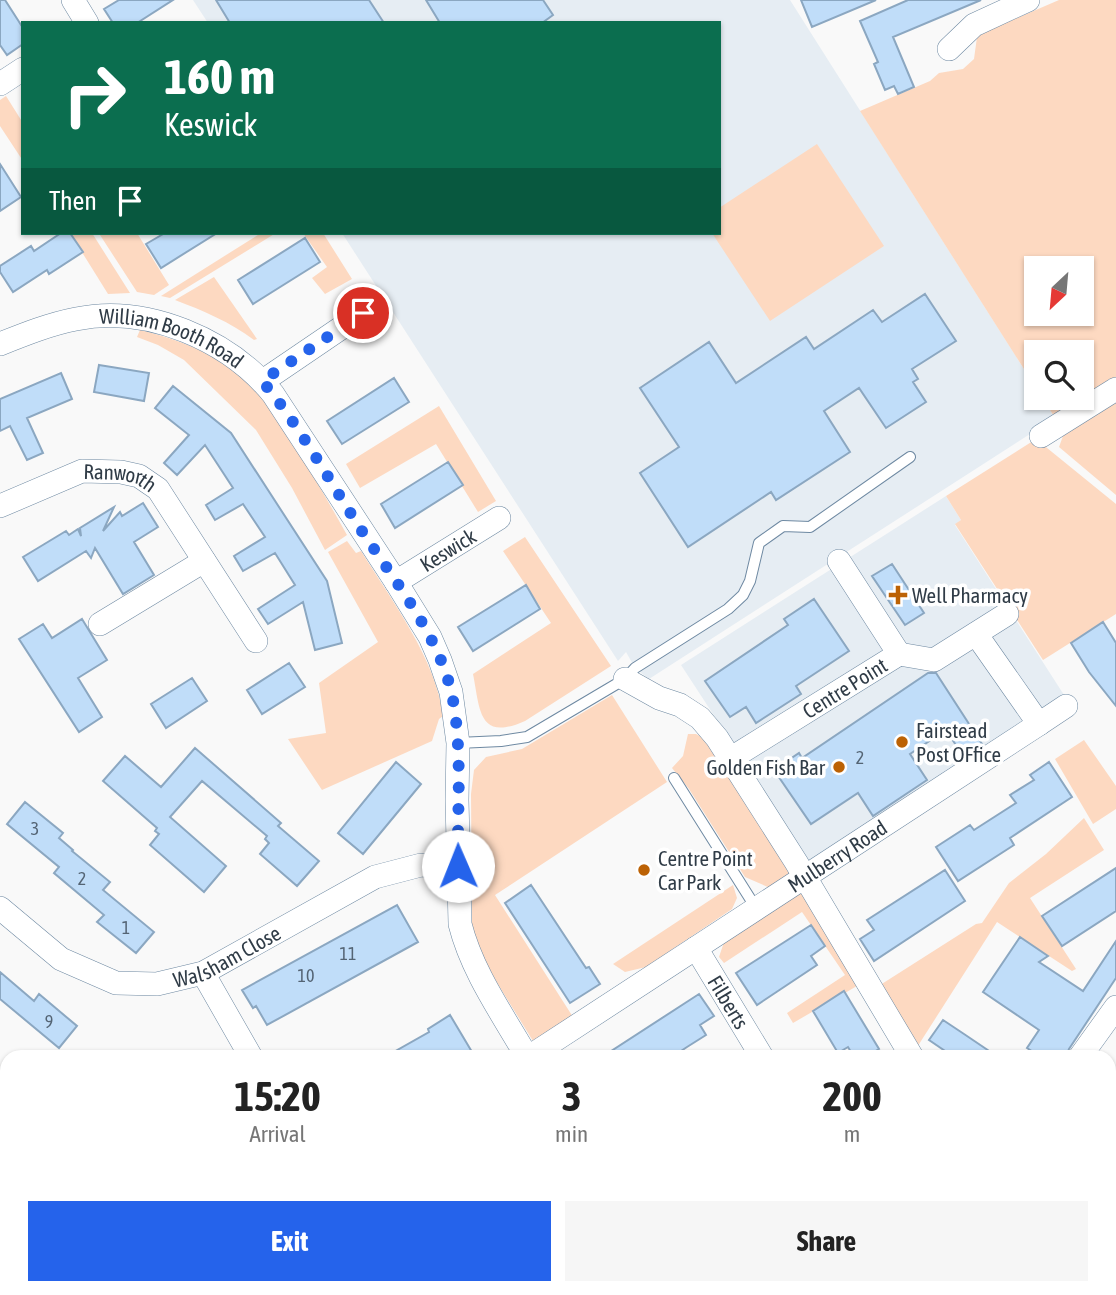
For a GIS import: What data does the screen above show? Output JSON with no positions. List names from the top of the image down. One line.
{"streets":{"street":["William Booth Road","Ranworth","Keswick","Centre Point","Mulberry Road","Walsham Close","Filberts"]},"crossings":[["William Booth Road","Keswick"],["William Booth Road","Walsham Close"],["Mulberry Road","Filberts"]],"places":{"health":["Well Pharmacy"],"other":["Fairstead Post OFfice","Golden Fish Bar","Centre Point Car Park"]},"house_numbers":["2","3","2","1","11","10","9"],"north":"bottom left","page":{"turn":["160 m","Keswick"],"then":"Then","eta":["15:20","Arrival","3","min","200","m"],"buttons":["Exit","Share"]}}
